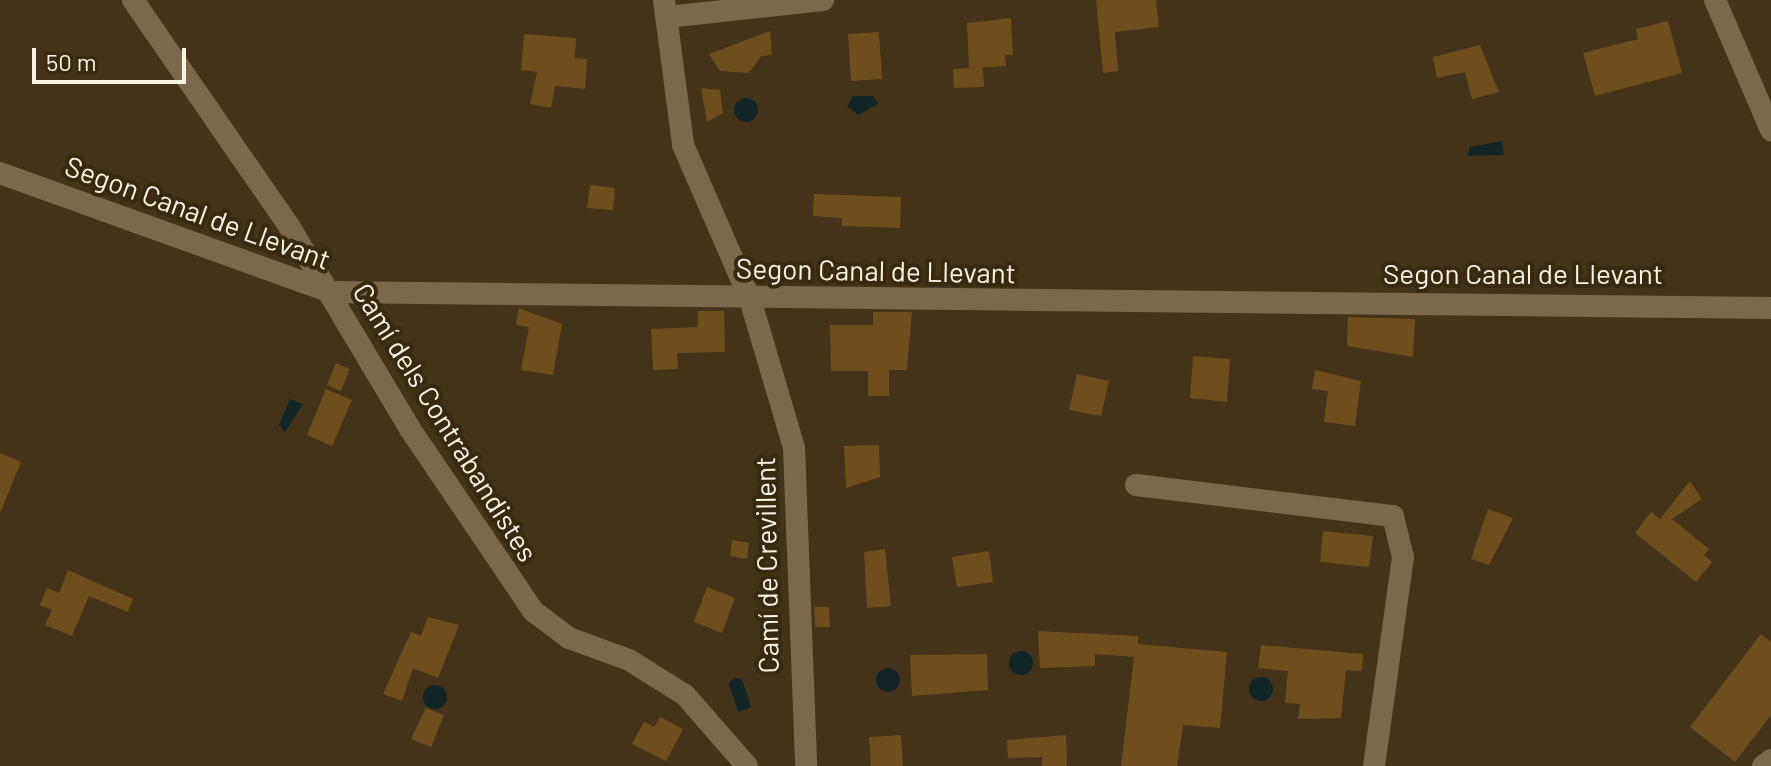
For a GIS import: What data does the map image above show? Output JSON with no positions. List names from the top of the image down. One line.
{"streets":{"street":["Segon Canal de Llevant","Camí dels Contrabandistes","Camí de Crevillent"]},"crossings":[["Segon Canal de Llevant","Camí dels Contrabandistes"],["Segon Canal de Llevant","Camí de Crevillent"]],"scale_bar":"50 m"}
